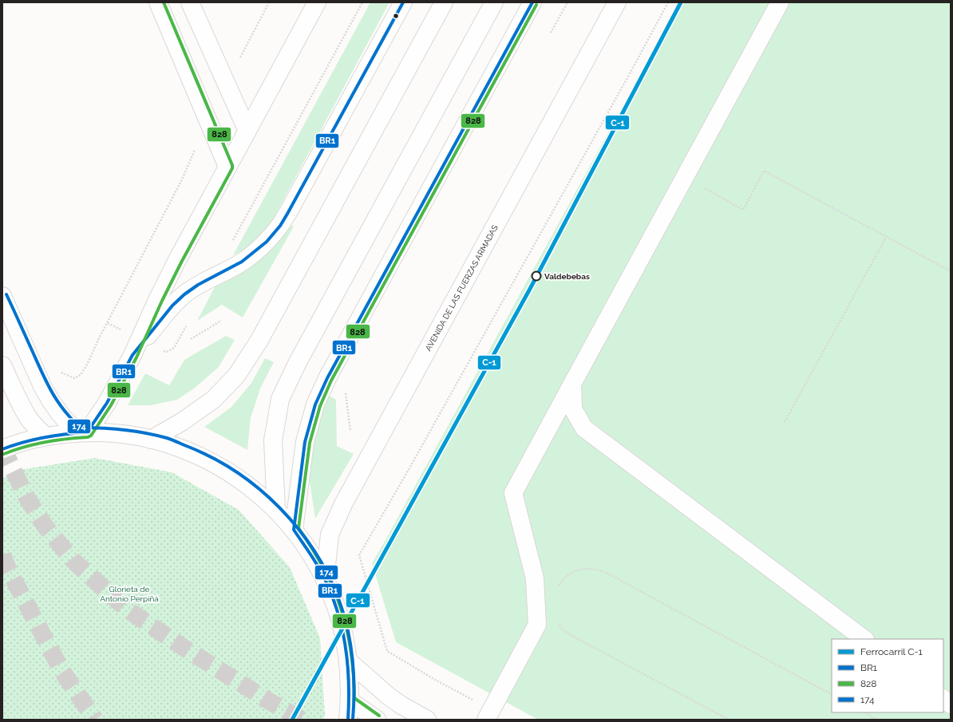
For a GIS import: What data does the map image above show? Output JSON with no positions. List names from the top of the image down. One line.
{"streets":{"street":["AVENIDA DE LAS FUERZAS ARMADAS"]},"parks":["Glorieta de Antonio Perpiñá"],"places":["Valdebebas"],"lines":["rail line C-1","transit line BR1","transit line 828","transit line 174"],"legend":["Ferrocarril C-1","BR1","828","174"]}
